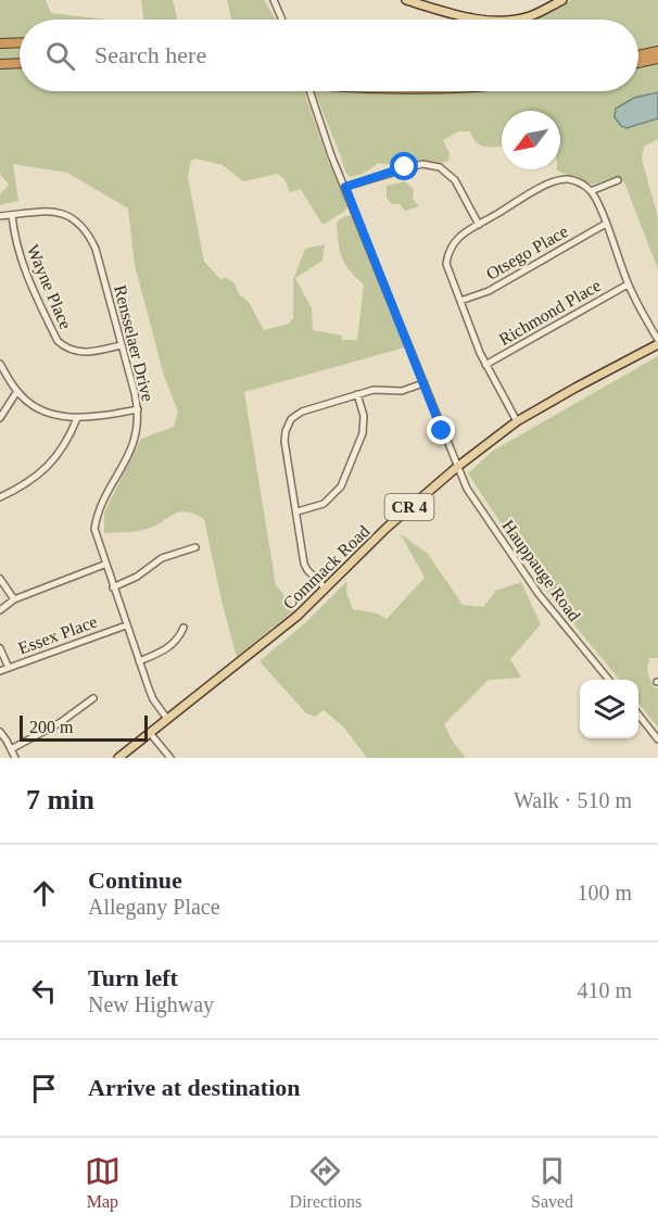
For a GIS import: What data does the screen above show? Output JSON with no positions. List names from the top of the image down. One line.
{"streets":{"main road":["CR 4","Commack Road"],"street":["Otsego Place","Wayne Place","Richmond Place","Rensselaer Drive","Hauppauge Road","Essex Place"]},"crossings":[["Wayne Place","Rensselaer Drive"],["Rensselaer Drive","Commack Road"],["Rensselaer Drive","Essex Place"],["Commack Road","Hauppauge Road"]],"scale_bar":"200 m","north":"bottom left","page":{"search":"Search here","scale":"200 m","heading":["7 min","Walk · 510 m"],"list":[["Continue","Allegany Place","100 m"],["Turn left","New Highway","410 m"],"Arrive at destination"],"nav":["Map","Directions","Saved"]}}
